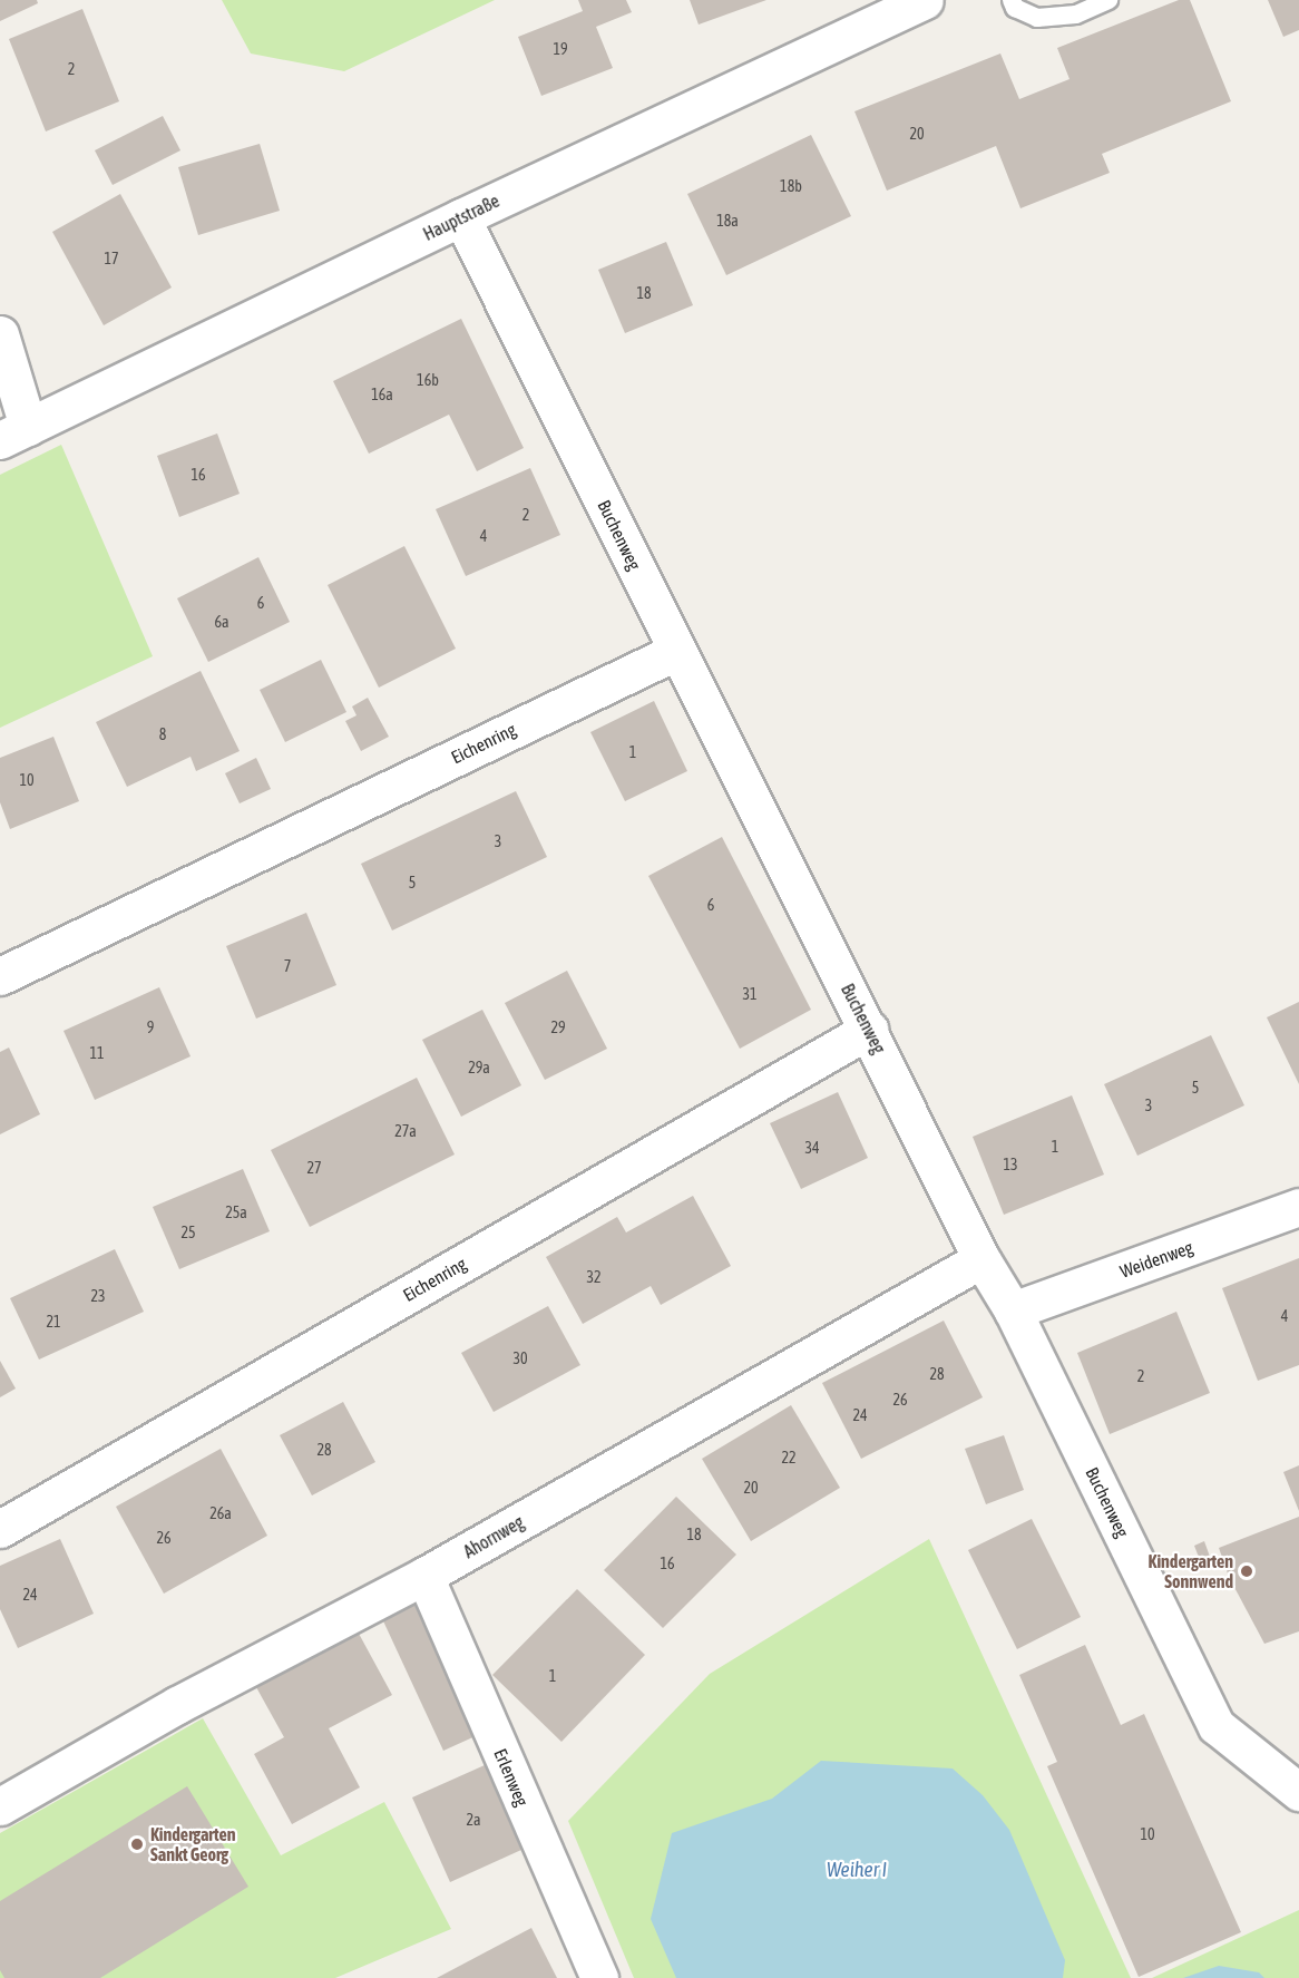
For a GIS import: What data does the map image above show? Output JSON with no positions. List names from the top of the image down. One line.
{"streets":{"street":["Hauptstraße","Buchenweg","Eichenring","Weidenweg","Ahornweg","Erlenweg"]},"crossings":[["Hauptstraße","Buchenweg"],["Buchenweg","Eichenring"],["Buchenweg","Weidenweg"],["Buchenweg","Ahornweg"],["Ahornweg","Erlenweg"]],"water":["Weiher I"],"places":["Kindergarten Sonnwend","Kindergarten Sankt Georg"],"house_numbers":["19","2","20","18b","18a","17","18","16b","16a","16","2","4","6","6a","8","1","10","3","5","6","7","31","9","29","11","29a","5","3","27a","1","34","13","27","25a","25","32","23","4","21","30","28","2","26","24","28","22","20","26a","18","26","16","24","1","2a","10"]}
